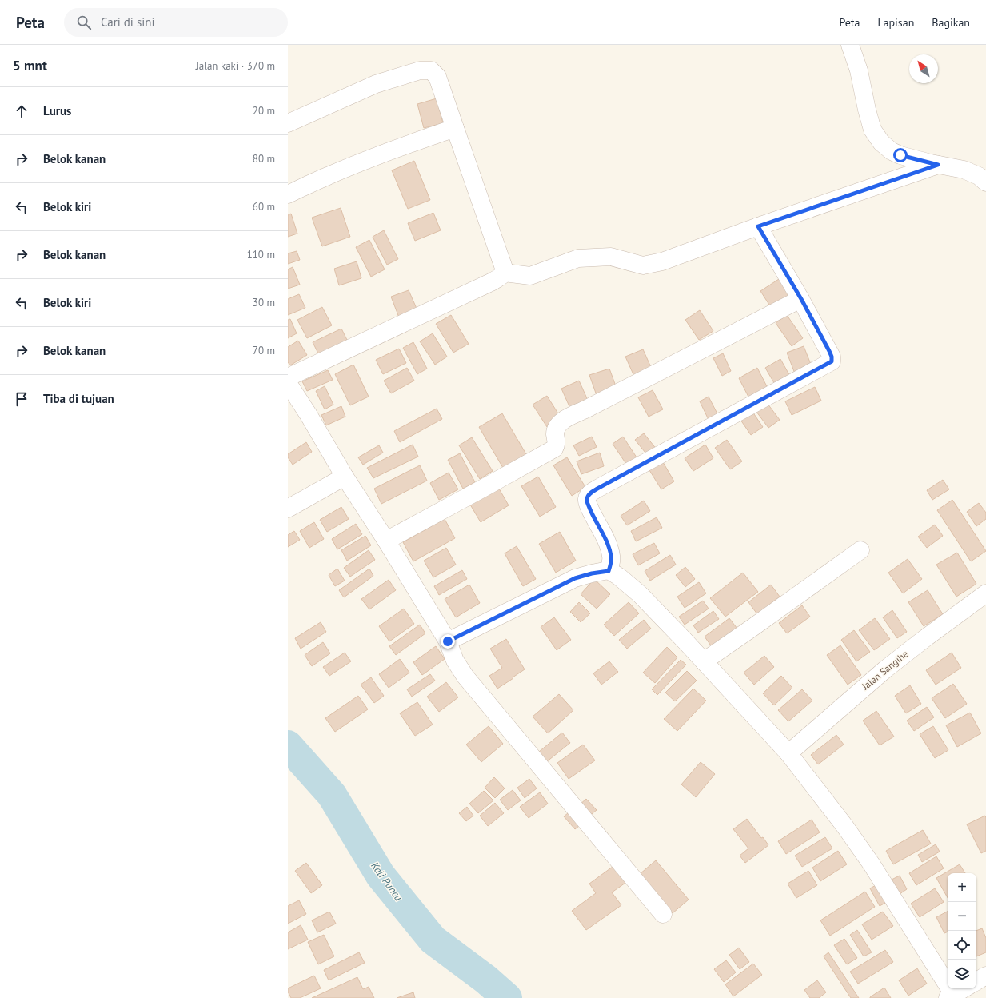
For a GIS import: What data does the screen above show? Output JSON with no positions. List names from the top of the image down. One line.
{"streets":{"street":["Jalan Sangihe"]},"water":["Kali Puncu"],"north":"top left","page":{"header":"Peta","search":"Cari di sini","nav":["Peta","Lapisan","Bagikan"],"heading":["5 mnt","Jalan kaki · 370 m"],"list":[["Lurus","20 m"],["Belok kanan","80 m"],["Belok kiri","60 m"],["Belok kanan","110 m"],["Belok kiri","30 m"],["Belok kanan","70 m"],"Tiba di tujuan"],"map_buttons":["+","−"]}}
